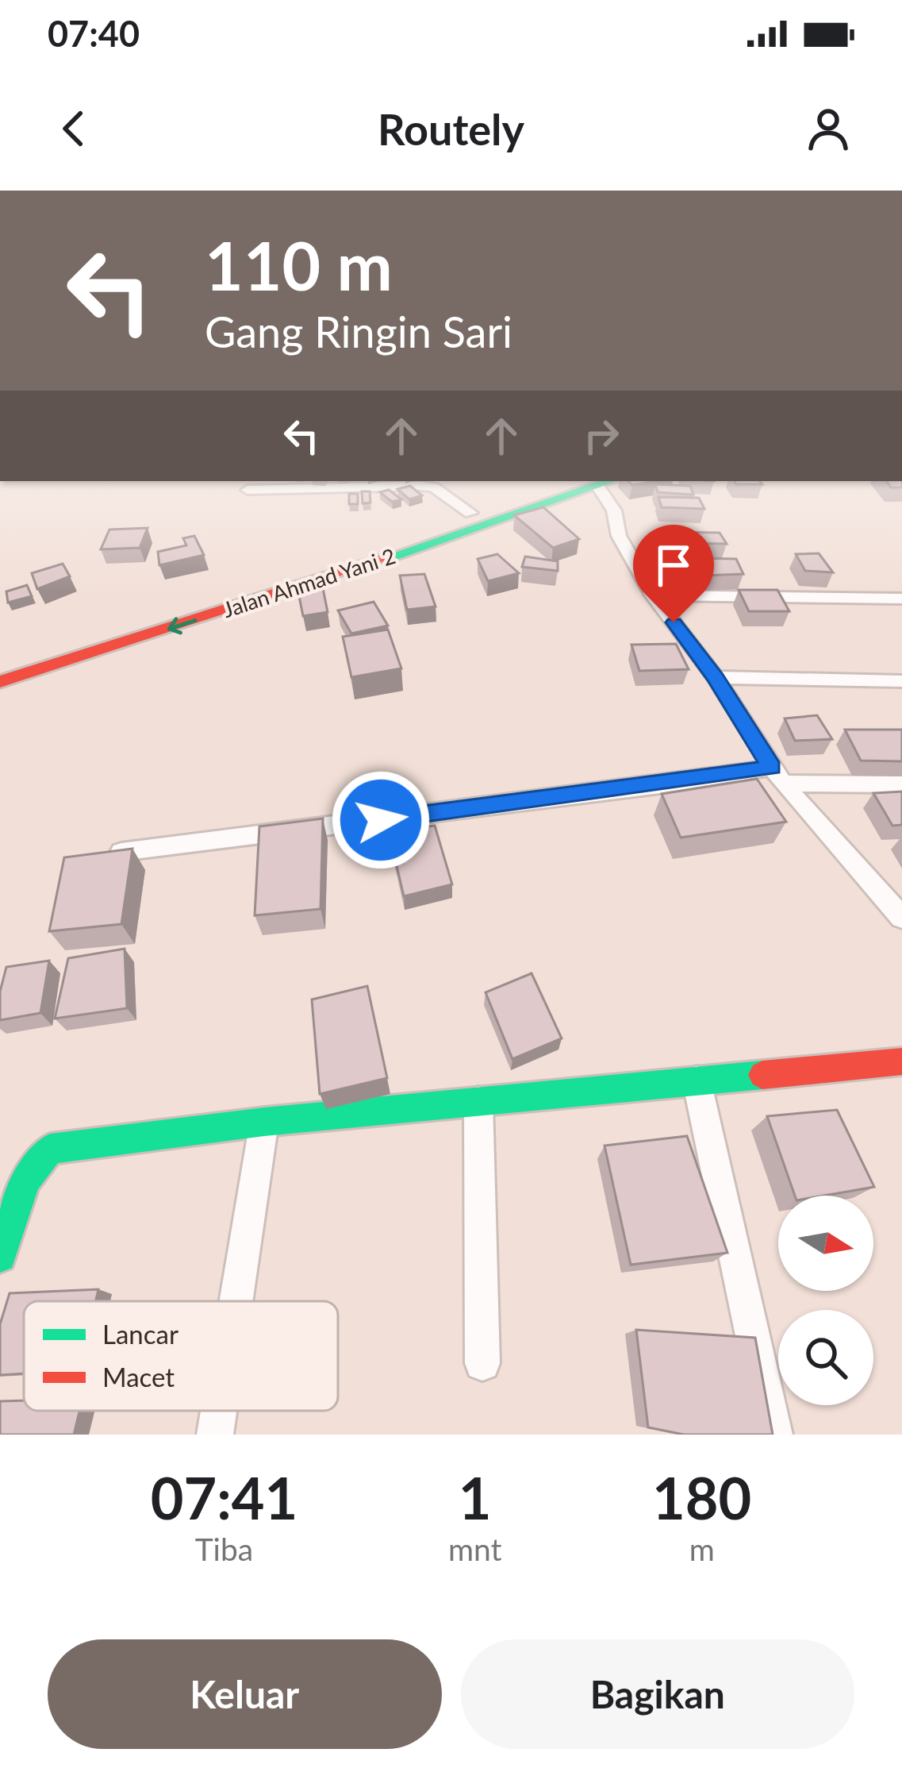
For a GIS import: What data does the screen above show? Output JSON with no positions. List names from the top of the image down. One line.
{"streets":{"main road":["Jalan Ahmad Yani 2"]},"legend":["Lancar","Macet"],"north":"right","page":{"status":"07:40","header":"Routely","turn":["110 m","Gang Ringin Sari"],"eta":["07:41","Tiba","1","mnt","180","m"],"buttons":["Keluar","Bagikan"]}}
